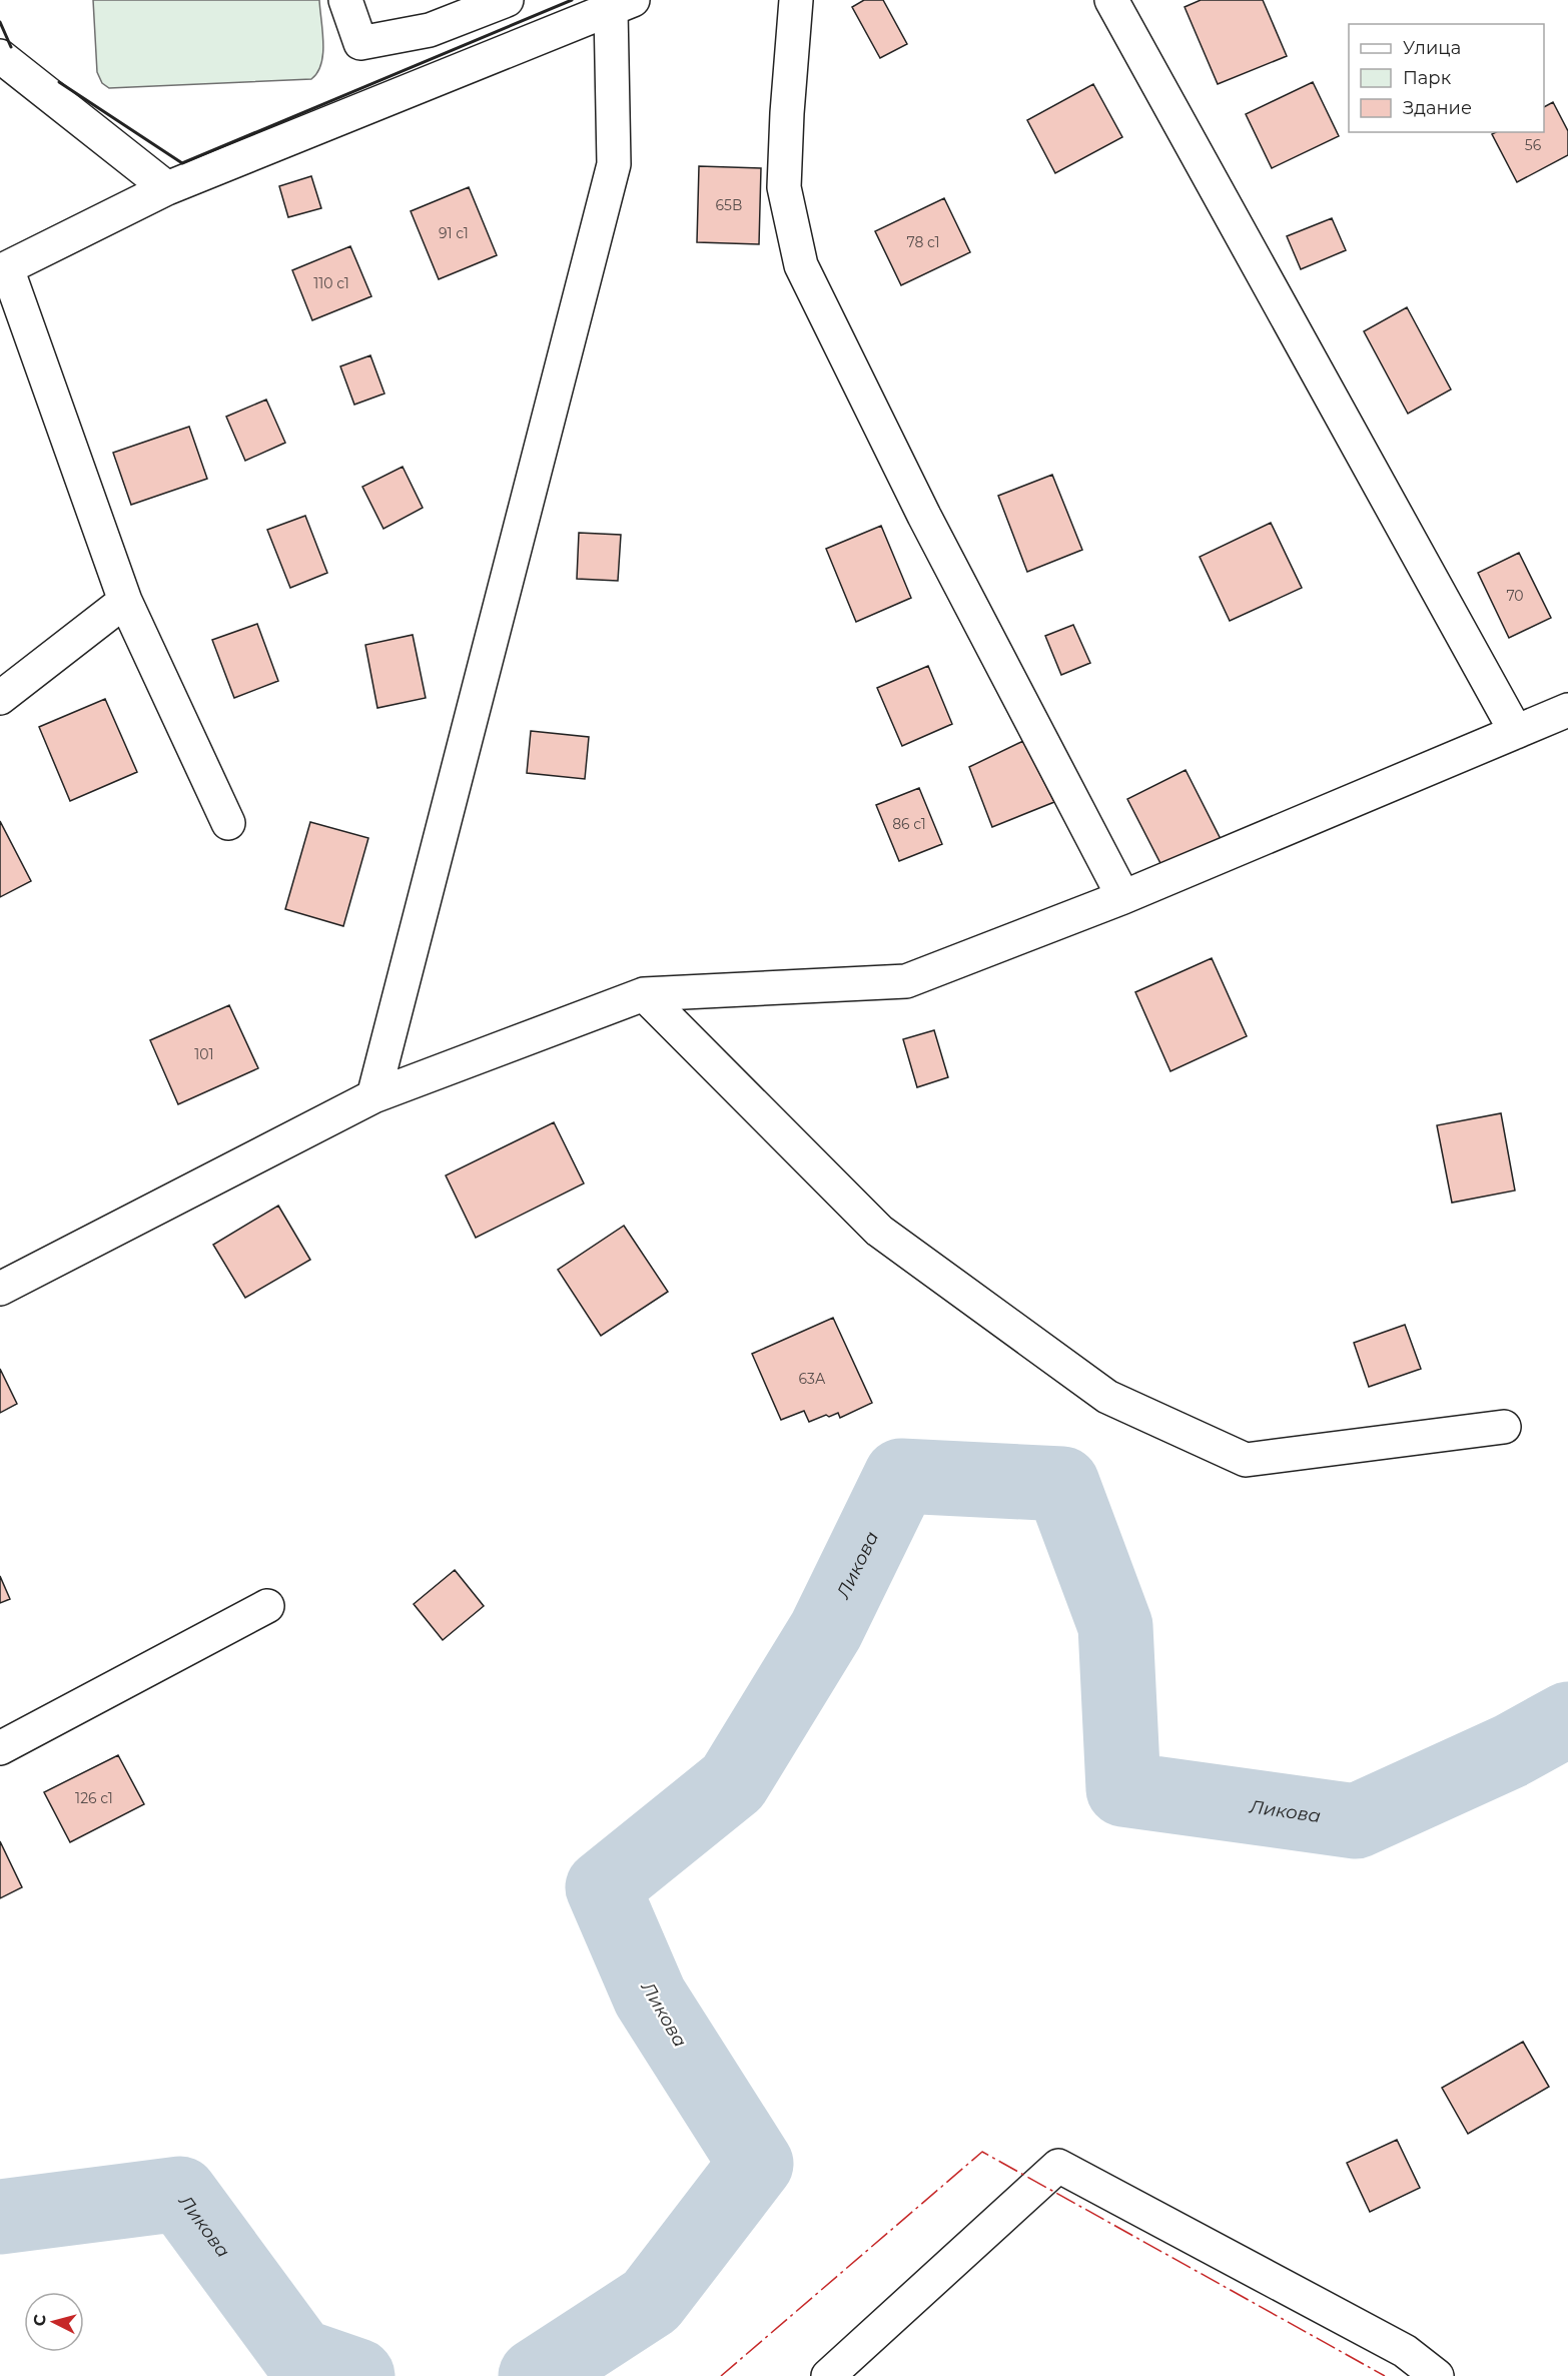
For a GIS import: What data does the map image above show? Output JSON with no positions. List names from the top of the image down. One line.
{"water":["Ликова"],"house_numbers":["56","65В","91 с1","78 с1","110 с1","70","86 с1","101","63А","126 с1"],"legend":["Улица","Парк","Здание"],"north":"left"}
